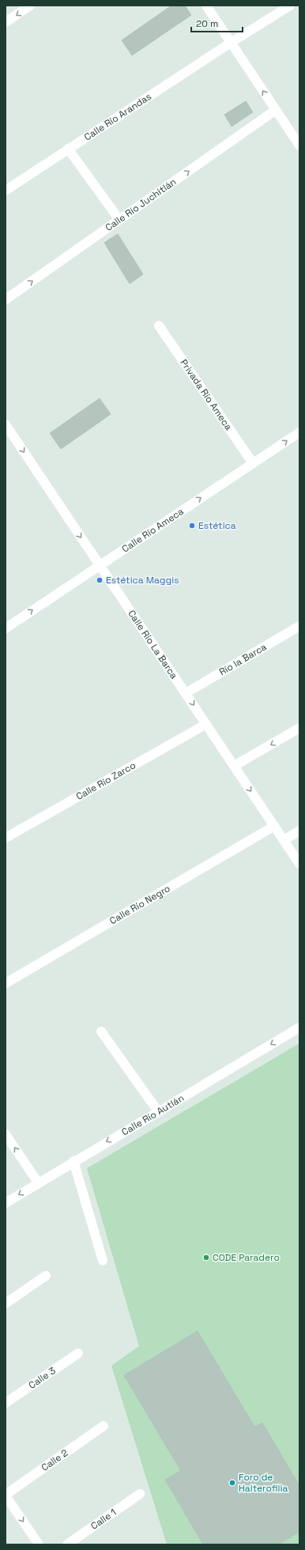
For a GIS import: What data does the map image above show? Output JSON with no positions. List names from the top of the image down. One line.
{"streets":{"street":["Calle Río Arandas","Calle Río Juchitlán","Privada Río Ameca","Calle Río Ameca","Calle Río La Barca","Río la Barca","Calle Río Zarco","Calle Río Negro","Calle Río Autlán","Calle 3","Calle 2","Calle 1"]},"crossings":[["Privada Río Ameca","Calle Río Ameca"],["Calle Río Ameca","Calle Río La Barca"],["Calle Río La Barca","Río la Barca"],["Calle Río La Barca","Calle Río Zarco"],["Calle Río La Barca","Calle Río Negro"]],"one_way":["Calle Río Juchitlán","Calle Río Ameca","Calle Río La Barca","Calle Río Autlán"],"places":["Estética","Estética Maggis","CODE Paradero","Foro de Halterofilia"],"scale_bar":"20 m"}
